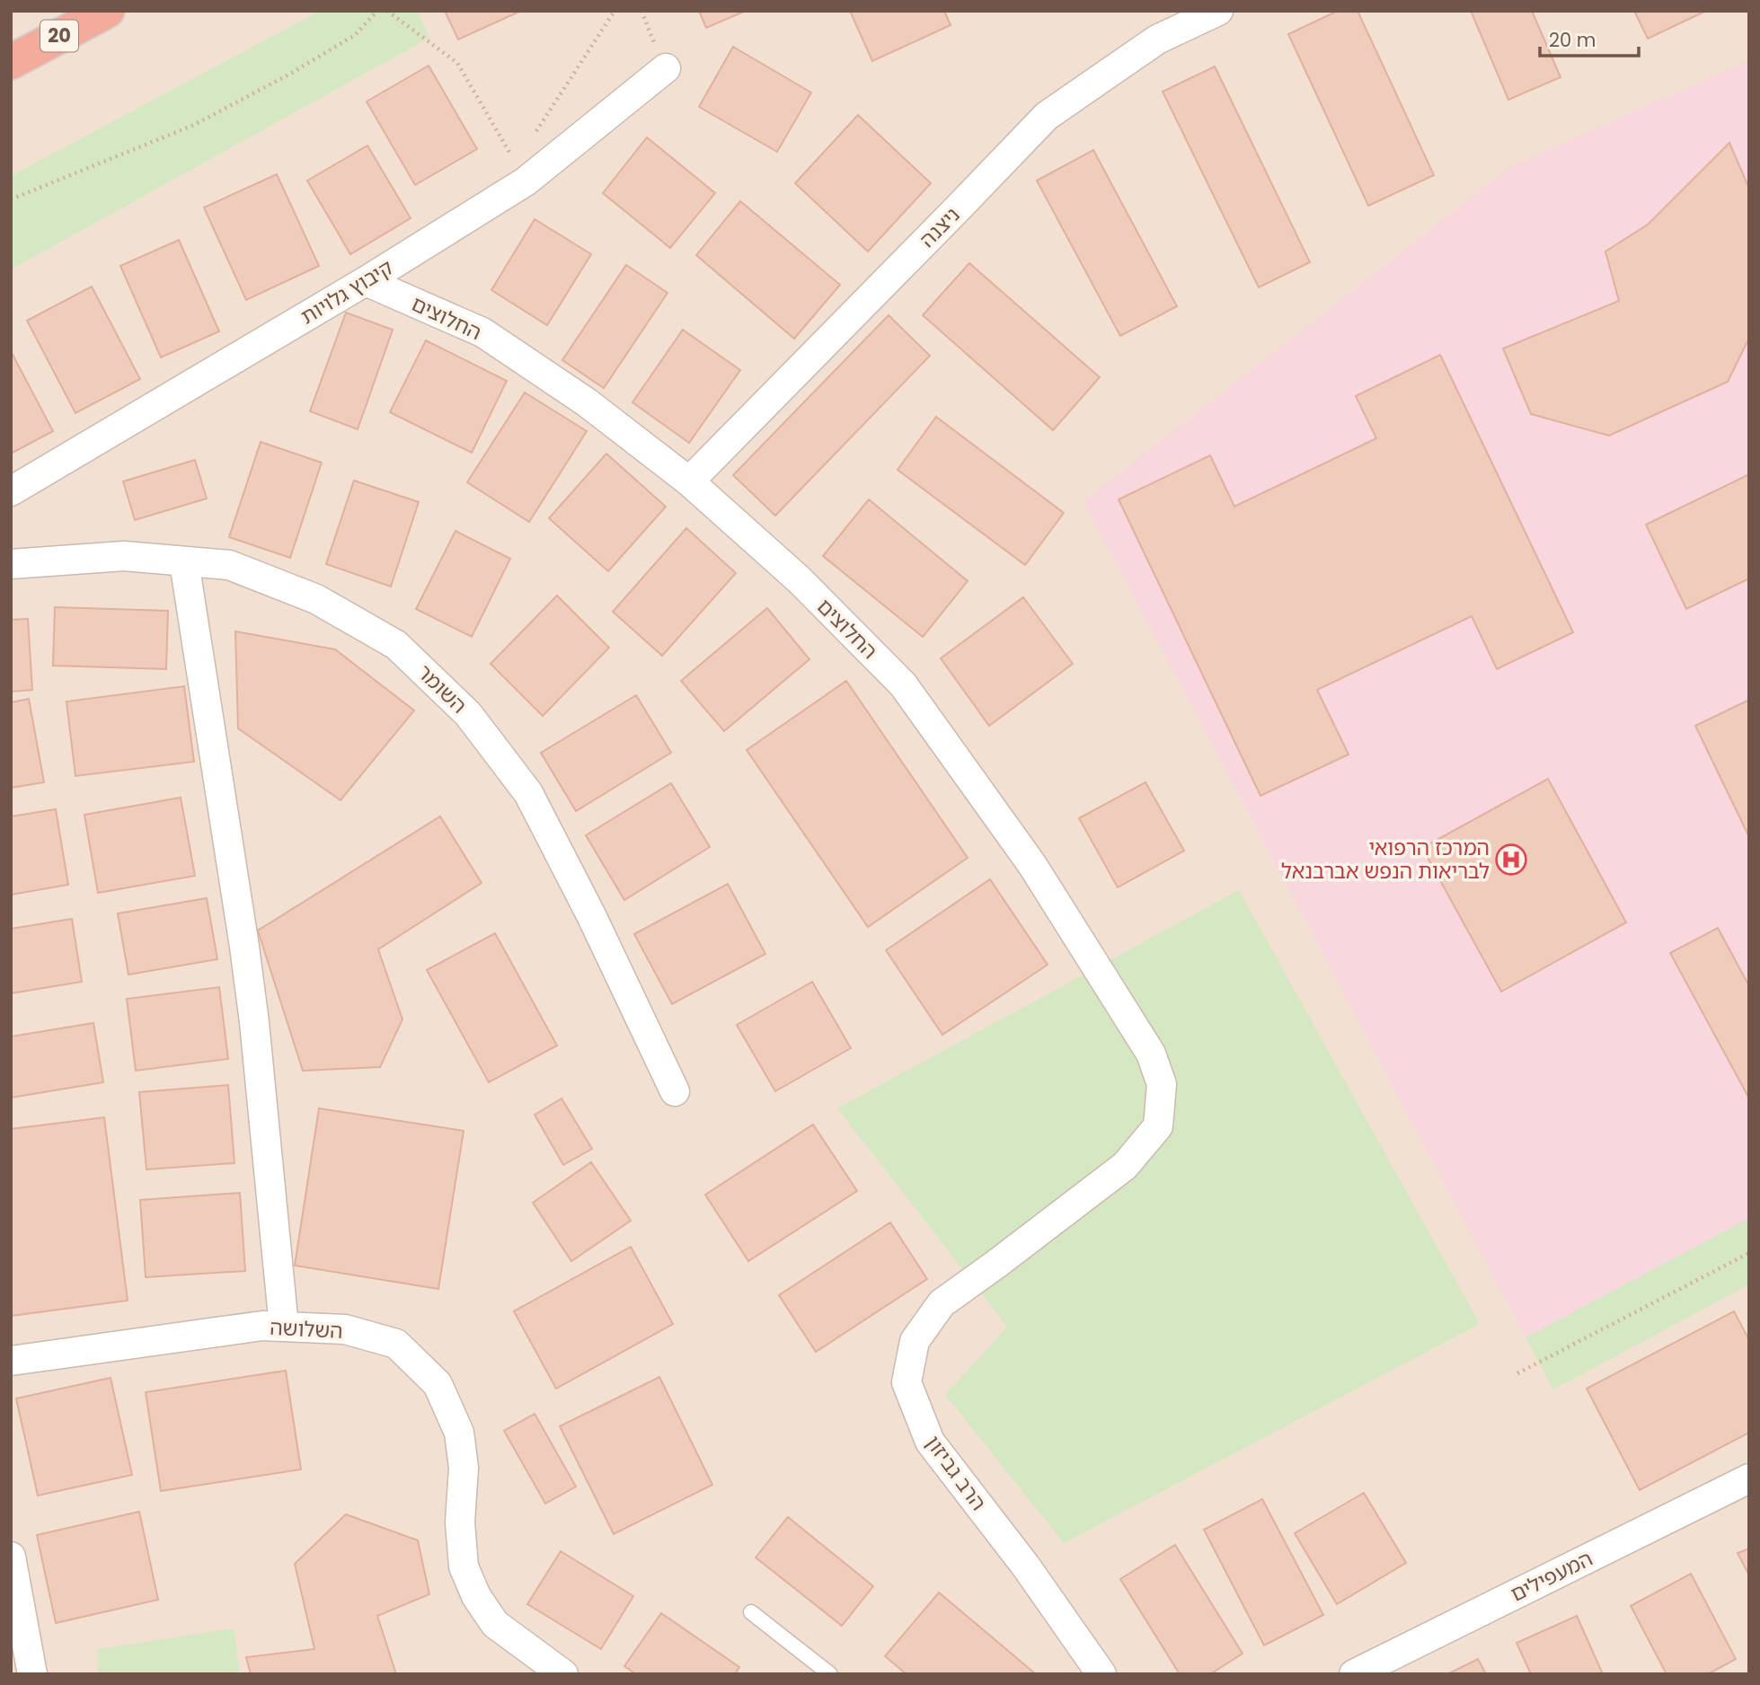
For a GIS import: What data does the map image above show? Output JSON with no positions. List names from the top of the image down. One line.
{"streets":{"highway":["20"],"street":["ניצנה","קיבוץ גלויות","החלוצים","השומר","השלושה","הרב גביזון","המעפילים"]},"crossings":[["ניצנה","החלוצים"],["קיבוץ גלויות","החלוצים"],["החלוצים","הרב גביזון"]],"places":{"hospital":["המרכז הרפואי לבריאות הנפש אברבנאל"]},"scale_bar":"20 m"}
